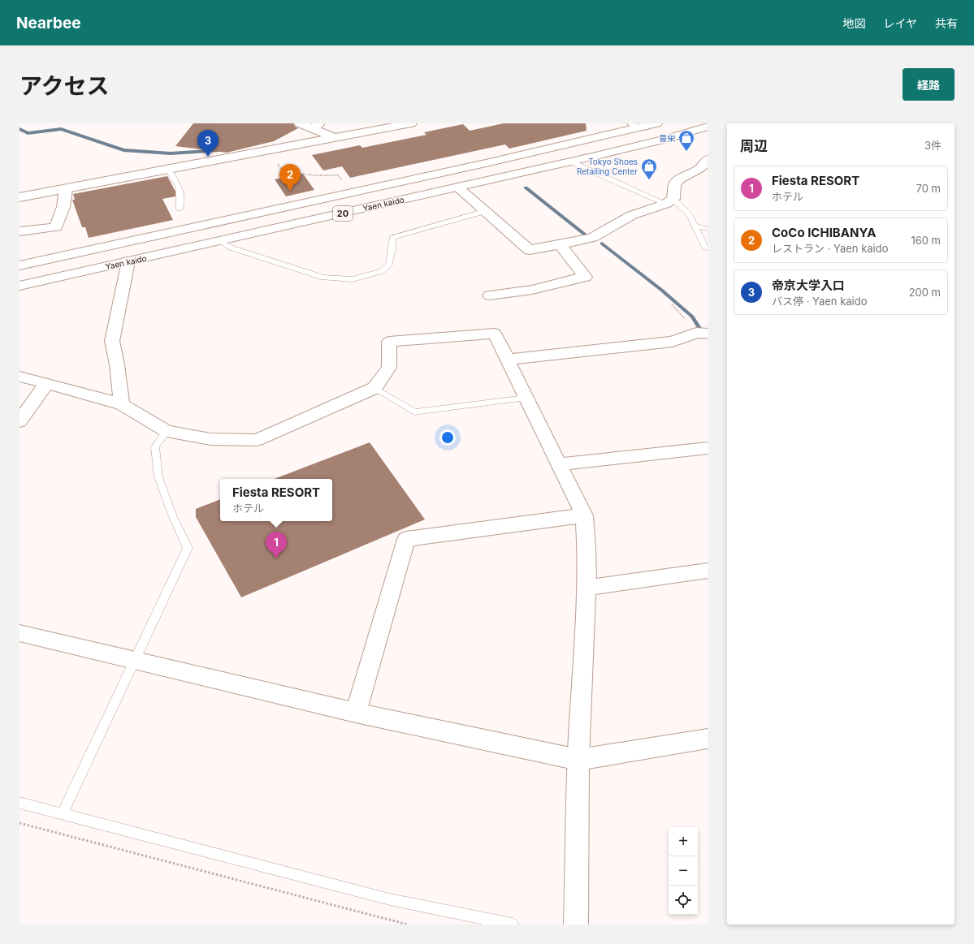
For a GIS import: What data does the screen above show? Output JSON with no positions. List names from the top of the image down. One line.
{"streets":{"street":["Yaen kaido","20"]},"places":{"shop":["豊栄","Tokyo Shoes Retailing Center"]},"page":{"header":"Nearbee","nav":["地図","レイヤ","共有"],"title":"アクセス","buttons":"経路","heading":["周辺","3件"],"pins":["3","2","1"],"list":[{"mark":"1","name":"Fiesta RESORT","note":"ホテル","value":"70 m"},{"mark":"2","name":"CoCo ICHIBANYA","note":"レストラン · Yaen kaido","value":"160 m"},{"mark":"3","name":"帝京大学入口","note":"バス停 · Yaen kaido","value":"200 m"}],"popup":["Fiesta RESORT","ホテル"],"map_buttons":["+","−"]}}
